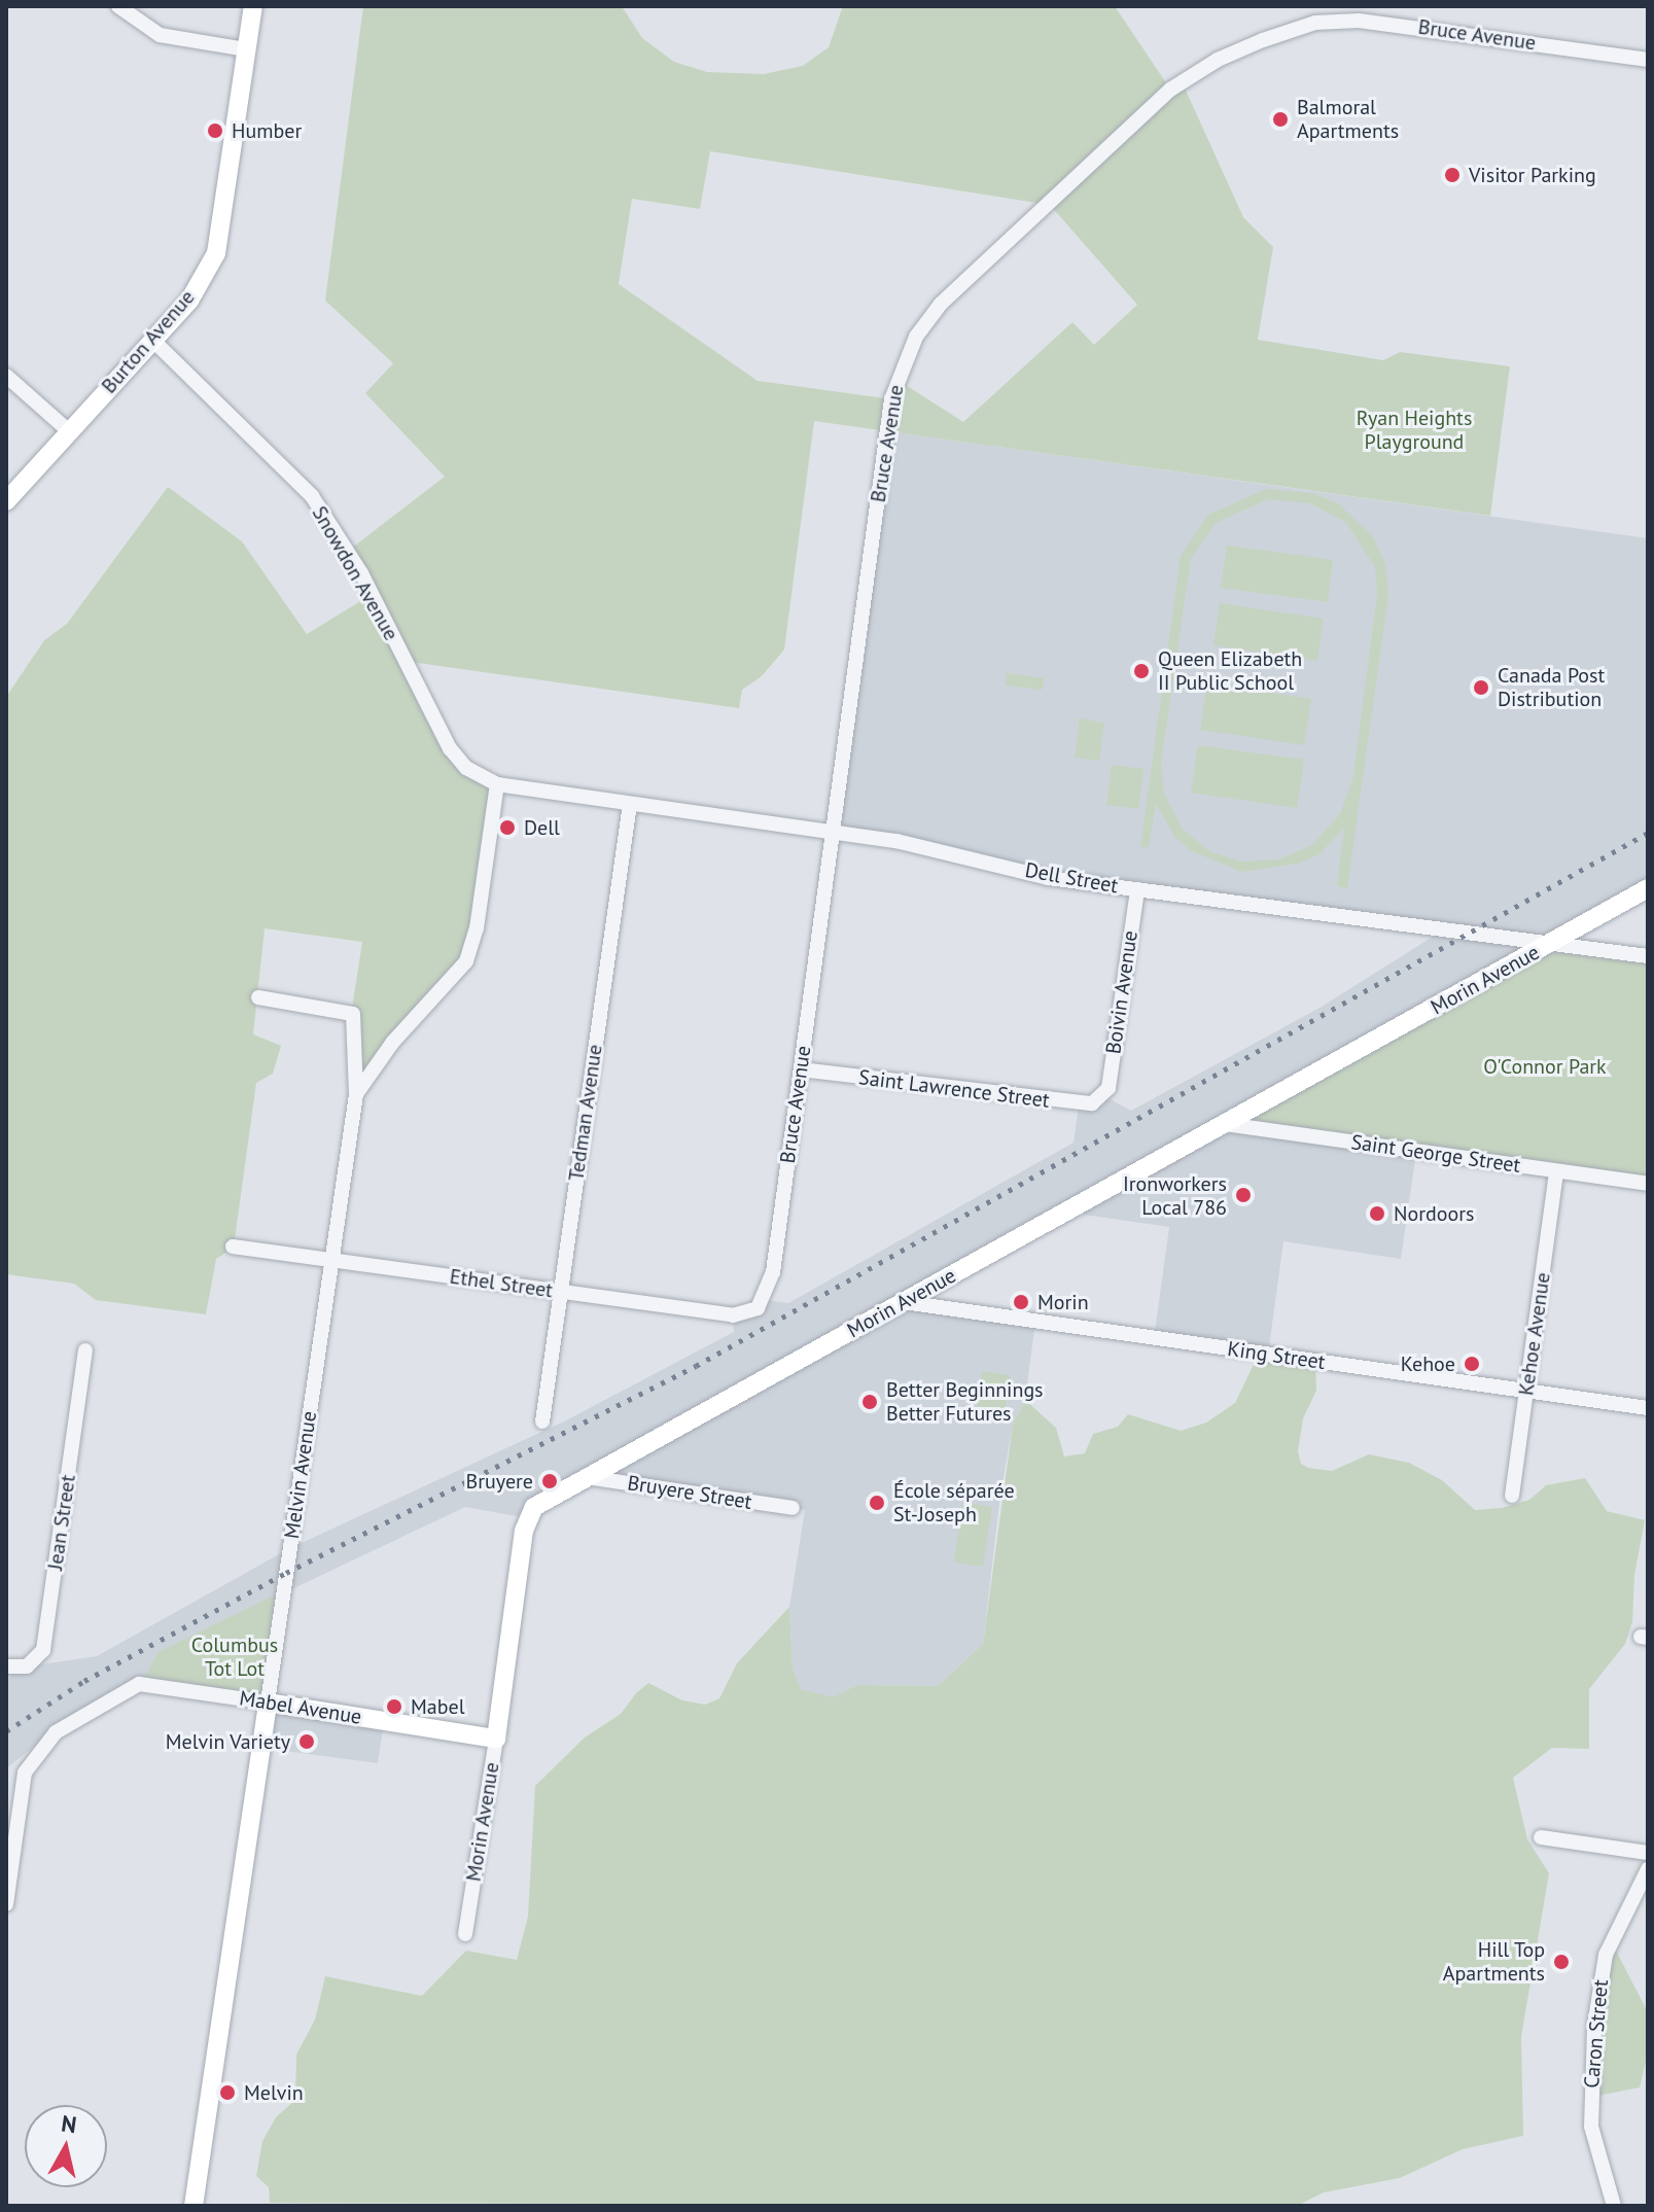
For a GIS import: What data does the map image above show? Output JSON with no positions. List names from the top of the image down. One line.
{"streets":{"street":["Bruce Avenue","Burton Avenue","Snowdon Avenue","Dell Street","Morin Avenue","Boivin Avenue","Saint Lawrence Street","Tedman Avenue","Saint George Street","Ethel Street","Kehoe Avenue","King Street","Melvin Avenue","Bruyere Street","Jean Street","Mabel Avenue","Caron Street"]},"crossings":[["Bruce Avenue","Dell Street"],["Bruce Avenue","Saint Lawrence Street"],["Bruce Avenue","Ethel Street"],["Burton Avenue","Snowdon Avenue"],["Snowdon Avenue","Dell Street"],["Snowdon Avenue","Melvin Avenue"],["Dell Street","Morin Avenue"],["Dell Street","Boivin Avenue"],["Dell Street","Tedman Avenue"],["Dell Street","Melvin Avenue"],["Morin Avenue","Saint George Street"],["Morin Avenue","King Street"],["Morin Avenue","Bruyere Street"],["Morin Avenue","Mabel Avenue"],["Boivin Avenue","Saint Lawrence Street"],["Tedman Avenue","Ethel Street"],["Saint George Street","Kehoe Avenue"],["Ethel Street","Melvin Avenue"],["Kehoe Avenue","King Street"],["Melvin Avenue","Mabel Avenue"]],"parks":["Ryan Heights Playground","O'Connor Park","Columbus Tot Lot"],"places":["Balmoral Apartments","Humber","Visitor Parking","Queen Elizabeth II Public School","Canada Post Distribution","Dell","Ironworkers Local 786","Nordoors","Morin","Kehoe","Better Beginnings Better Futures","Bruyere","École séparée St-Joseph","Mabel","Melvin Variety","Hill Top Apartments","Melvin"],"north":"top"}
